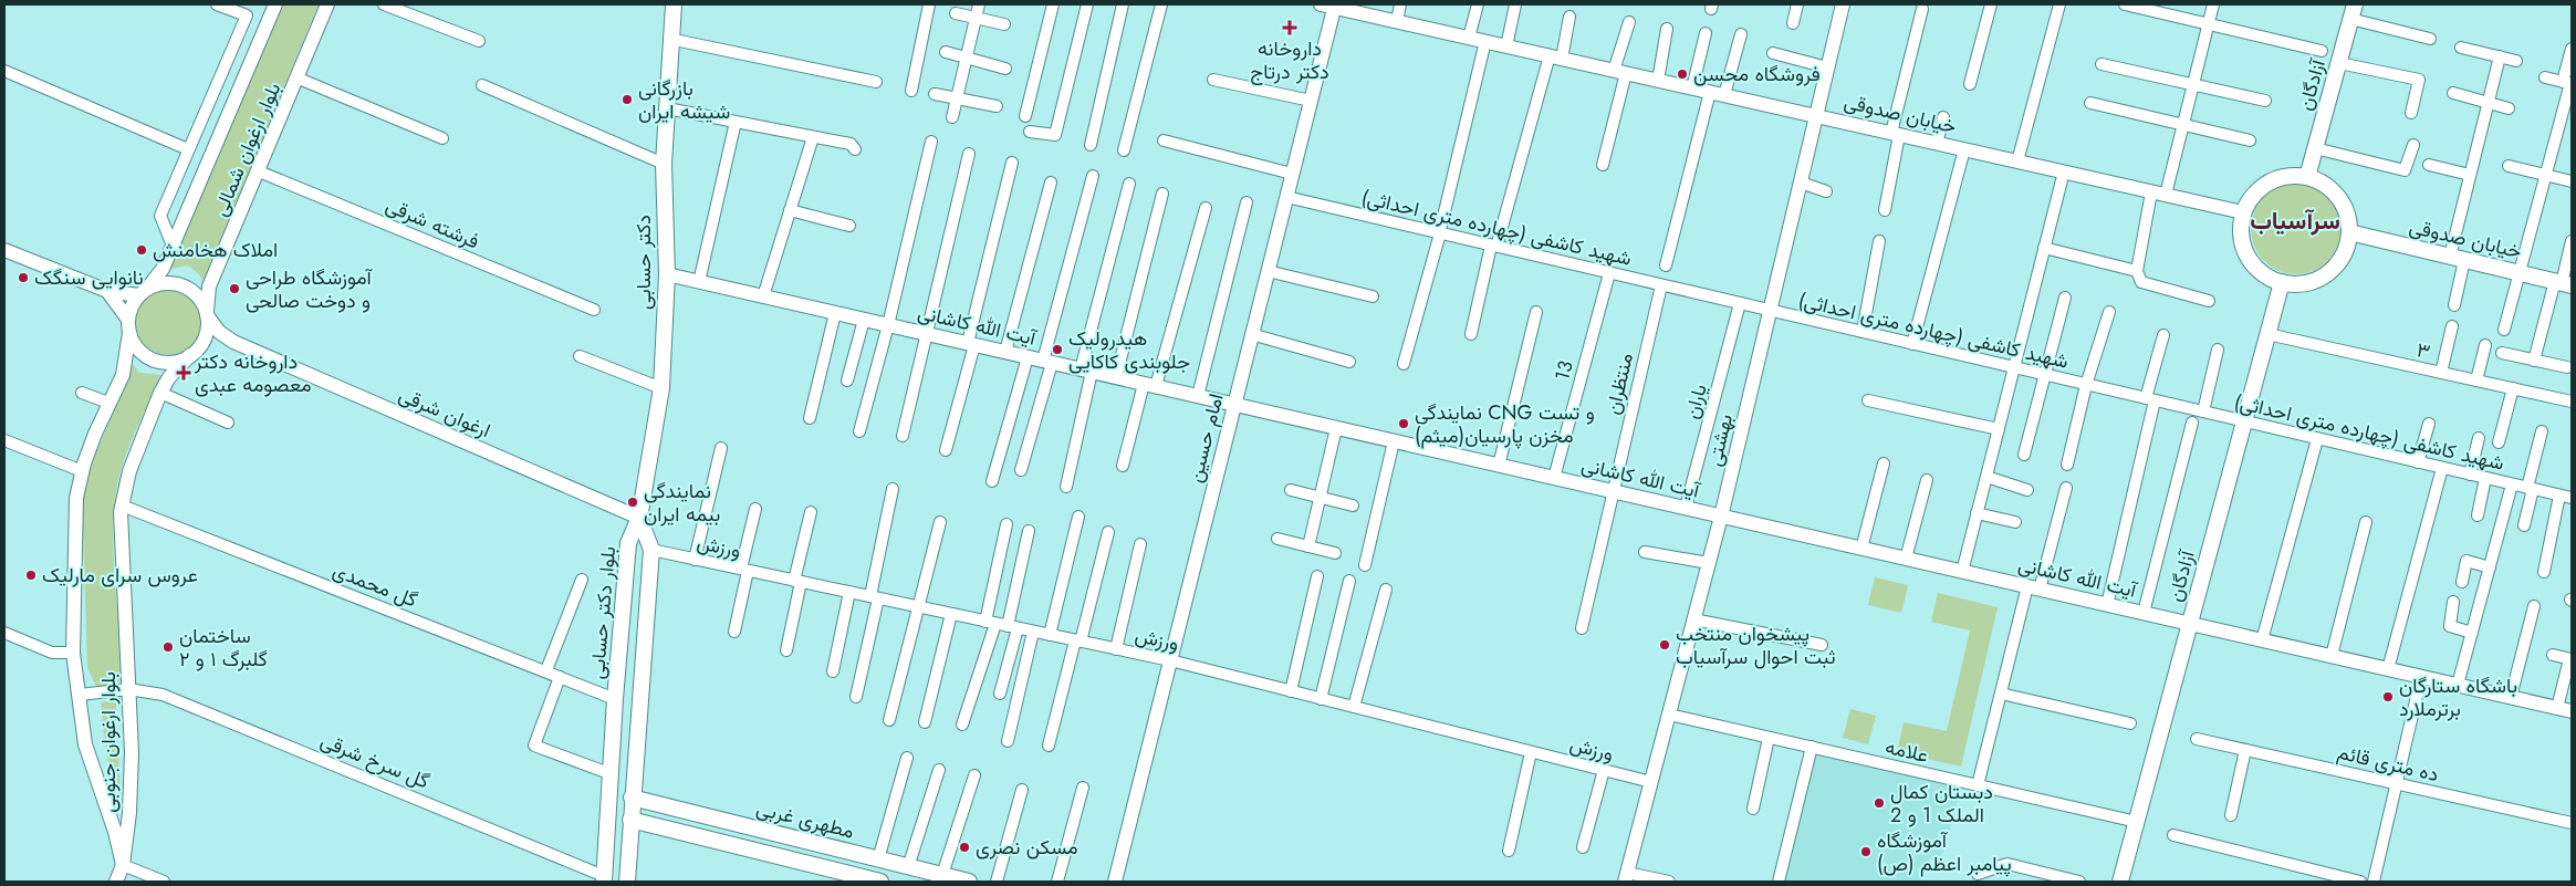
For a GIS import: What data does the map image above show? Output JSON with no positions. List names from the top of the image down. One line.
{"streets":{"main road":["آزادگان","خیابان صدوقی","دکتر حسابی","بلوار دکتر حسابی","مطهری غربی"],"street":["بلوار ارغوان شمالی","فرشته شرقی","شهید کاشفی (چهارده متری احداثی)","آیت الله کاشانی","۳","13","منتظران","یاران","ارغوان شرقی","امام حسین","بهشتی","ورزش","گل محمدی","بلوار ارغوان جنوبی","علامه","گل سرخ شرقی","ده متری قائم"]},"crossings":[["آزادگان","خیابان صدوقی"],["آزادگان","شهید کاشفی (چهارده متری احداثی)"],["آزادگان","آیت الله کاشانی"],["آزادگان","۳"],["آزادگان","علامه"],["خیابان صدوقی","امام حسین"],["خیابان صدوقی","بهشتی"],["بلوار ارغوان شمالی","فرشته شرقی"],["بلوار ارغوان شمالی","بلوار ارغوان جنوبی"],["شهید کاشفی (چهارده متری احداثی)","13"],["شهید کاشفی (چهارده متری احداثی)","منتظران"],["شهید کاشفی (چهارده متری احداثی)","یاران"],["شهید کاشفی (چهارده متری احداثی)","امام حسین"],["شهید کاشفی (چهارده متری احداثی)","بهشتی"],["دکتر حسابی","آیت الله کاشانی"],["دکتر حسابی","ارغوان شرقی"],["دکتر حسابی","بلوار دکتر حسابی"],["آیت الله کاشانی","13"],["آیت الله کاشانی","منتظران"],["آیت الله کاشانی","یاران"],["آیت الله کاشانی","امام حسین"],["آیت الله کاشانی","بهشتی"],["ارغوان شرقی","بلوار دکتر حسابی"],["امام حسین","ورزش"],["بهشتی","ورزش"],["بهشتی","علامه"],["ورزش","بلوار دکتر حسابی"],["گل محمدی","بلوار دکتر حسابی"],["گل محمدی","بلوار ارغوان جنوبی"],["بلوار دکتر حسابی","گل سرخ شرقی"],["بلوار دکتر حسابی","مطهری غربی"],["بلوار ارغوان جنوبی","گل سرخ شرقی"]],"districts":["سرآسیاب"],"places":{"health":["داروخانه دکتر درتاج","داروخانه دکتر معصومه عبدی"],"other":["فروشگاه محسن","بازرگانی شیشه ایران","املاک هخامنش","نانوایی سنگک","آموزشگاه طراحی و دوخت صالحی","هیدرولیک جلوبندی کاکایی","نمایندگی CNG و تست مخزن پارسیان(میثم)","نمایندگی بیمه ایران","عروس سرای مارلیک","پیشخوان منتخب ثبت احوال سرآسیاب","ساختمان گلبرگ ۱ و ۲","باشگاه ستارگان برترملارد","دبستان کمال الملک 1 و 2","مسکن نصری","آموزشگاه پیامبر اعظم (ص)"]}}
